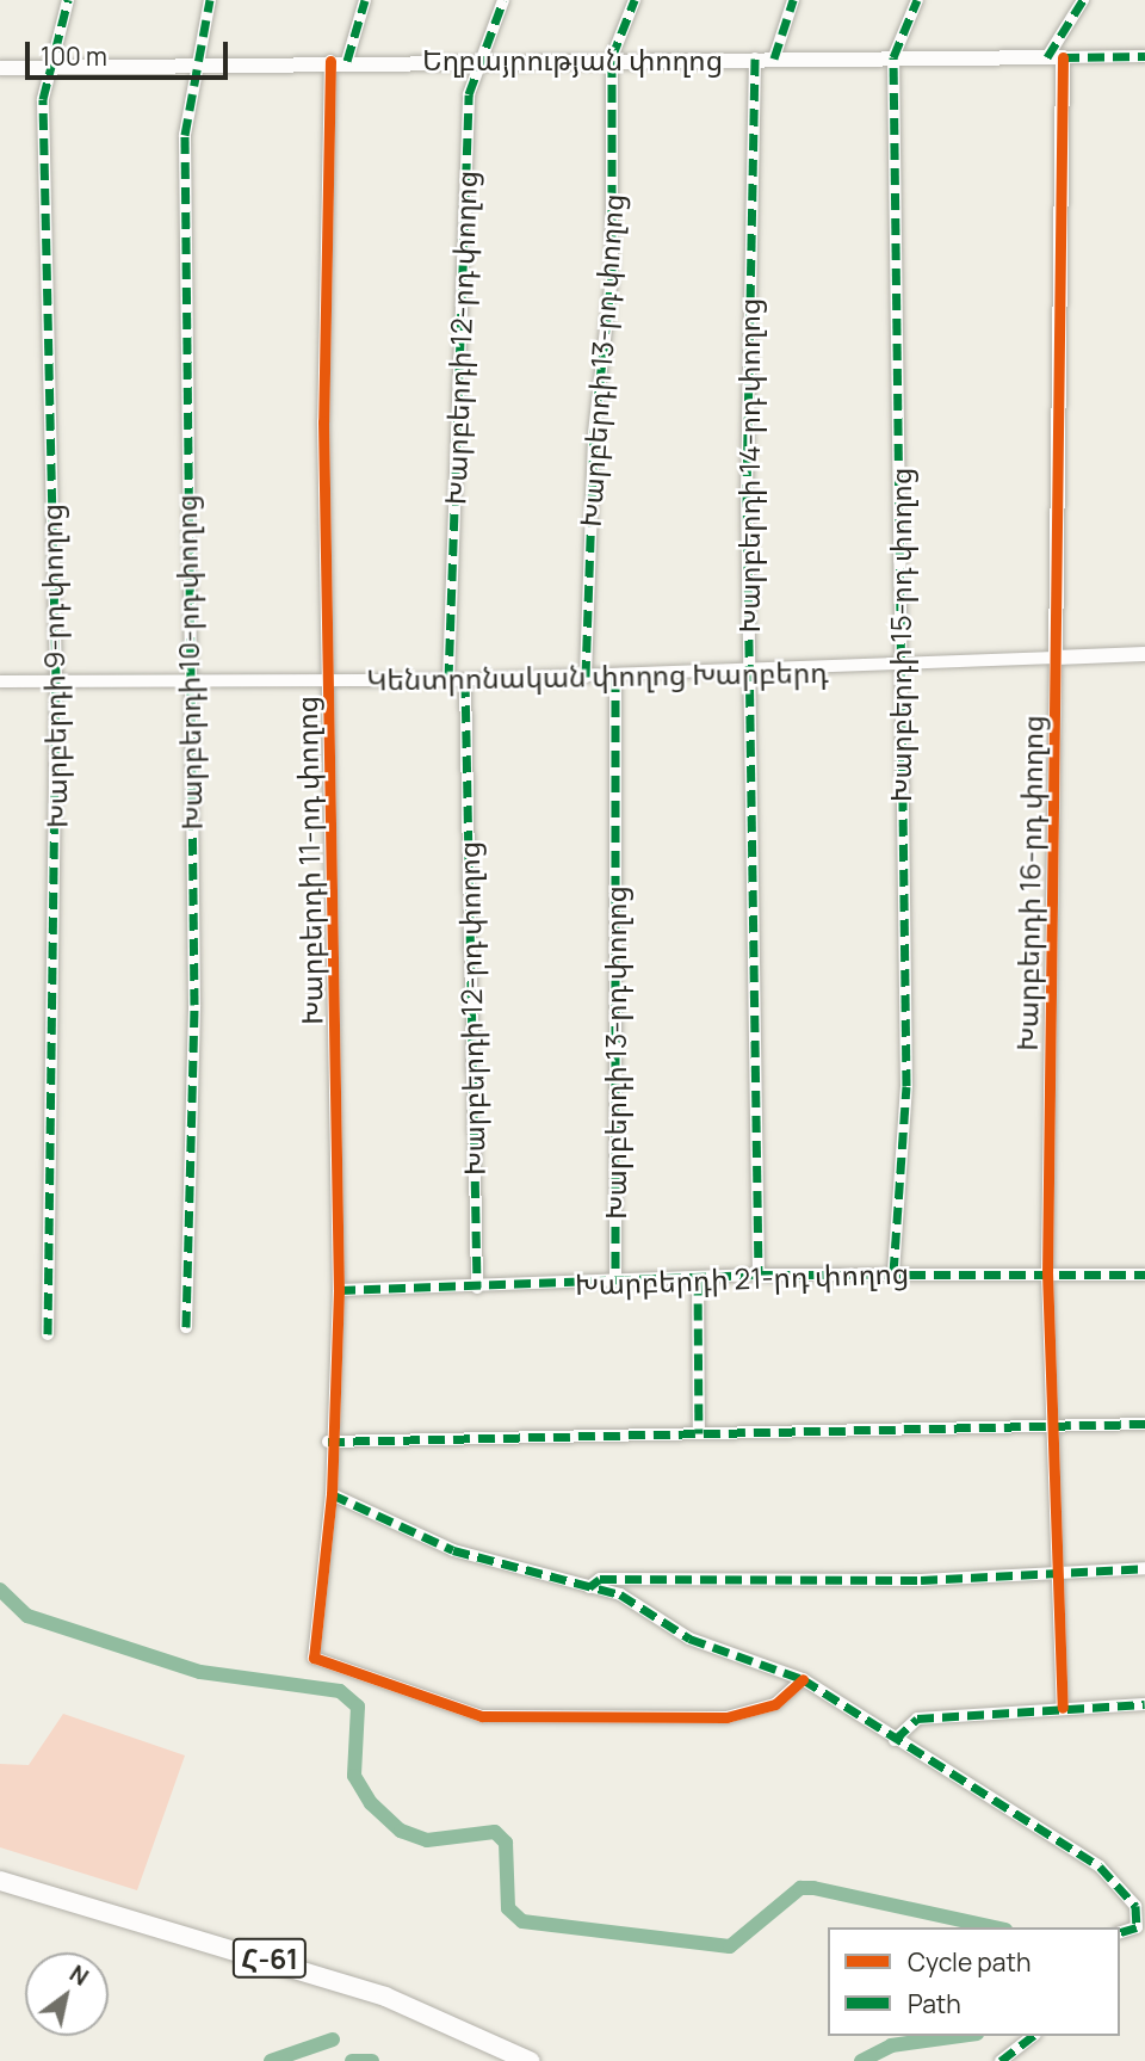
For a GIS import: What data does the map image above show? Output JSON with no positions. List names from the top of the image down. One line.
{"streets":{"main road":["Հ-61"],"street":["Եղբայրության փողոց","Խարբերդի 12-րդ փողոց","Խարբերդի 13-րդ փողոց","Խարբերդի 14-րդ փողոց","Խարբերդի 15-րդ փողոց","Խարբերդի 10-րդ փողոց","Խարբերդի 9-րդ փողոց","Կենտրոնական փողոց Խարբերդ","Խարբերդի 11-րդ փողոց","Խարբերդի 16-րդ փողոց","Խարբերդի 21-րդ փողոց"]},"crossings":[["Եղբայրության փողոց","Խարբերդի 12-րդ փողոց"],["Եղբայրության փողոց","Խարբերդի 13-րդ փողոց"],["Եղբայրության փողոց","Խարբերդի 14-րդ փողոց"],["Եղբայրության փողոց","Խարբերդի 15-րդ փողոց"],["Եղբայրության փողոց","Խարբերդի 10-րդ փողոց"],["Եղբայրության փողոց","Խարբերդի 9-րդ փողոց"],["Եղբայրության փողոց","Խարբերդի 11-րդ փողոց"],["Եղբայրության փողոց","Խարբերդի 16-րդ փողոց"],["Խարբերդի 12-րդ փողոց","Կենտրոնական փողոց Խարբերդ"],["Խարբերդի 12-րդ փողոց","Խարբերդի 21-րդ փողոց"],["Խարբերդի 13-րդ փողոց","Կենտրոնական փողոց Խարբերդ"],["Խարբերդի 13-րդ փողոց","Խարբերդի 21-րդ փողոց"],["Խարբերդի 14-րդ փողոց","Կենտրոնական փողոց Խարբերդ"],["Խարբերդի 14-րդ փողոց","Խարբերդի 21-րդ փողոց"],["Խարբերդի 15-րդ փողոց","Կենտրոնական փողոց Խարբերդ"],["Խարբերդի 15-րդ փողոց","Խարբերդի 21-րդ փողոց"],["Խարբերդի 10-րդ փողոց","Կենտրոնական փողոց Խարբերդ"],["Խարբերդի 9-րդ փողոց","Կենտրոնական փողոց Խարբերդ"],["Կենտրոնական փողոց Խարբերդ","Խարբերդի 11-րդ փողոց"],["Կենտրոնական փողոց Խարբերդ","Խարբերդի 16-րդ փողոց"],["Խարբերդի 11-րդ փողոց","Խարբերդի 21-րդ փողոց"],["Խարբերդի 16-րդ փողոց","Խարբերդի 21-րդ փողոց"]],"legend":["Cycle path","Path"],"scale_bar":"100 m","north":"top right"}
